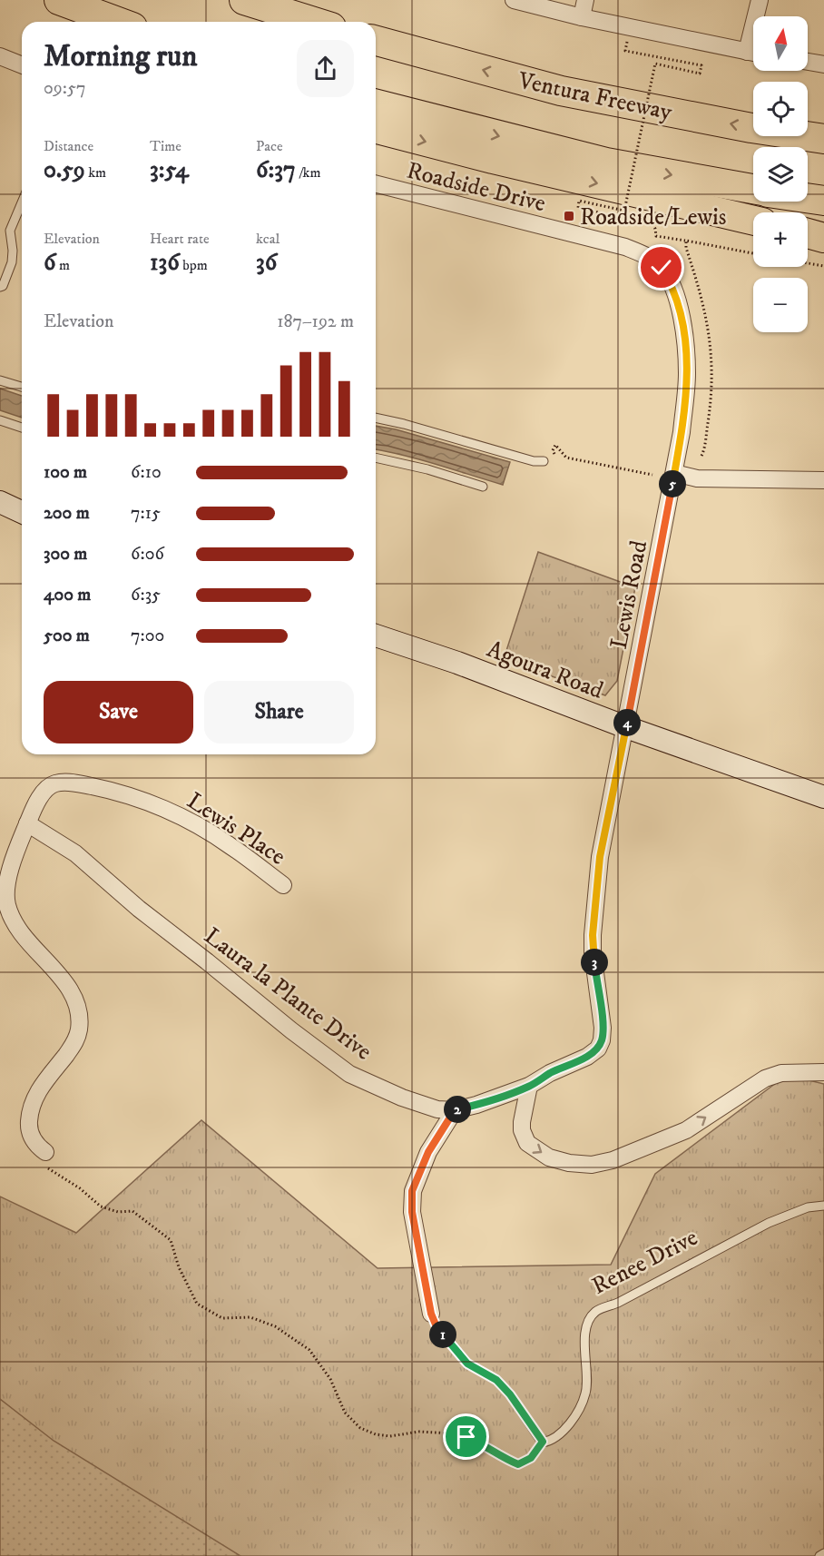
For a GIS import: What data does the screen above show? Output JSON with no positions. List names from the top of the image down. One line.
{"streets":{"highway":["Ventura Freeway"],"main road":["Agoura Road"],"street":["Roadside Drive","Lewis Road","Lewis Place","Laura la Plante Drive"],"lane":["Renee Drive"]},"crossings":[["Roadside Drive","Lewis Road"],["Lewis Road","Agoura Road"],["Lewis Road","Laura la Plante Drive"],["Lewis Place","Laura la Plante Drive"]],"places":{"transit":["Roadside/Lewis"]},"north":"top","page":{"map_buttons":["+","−"],"heading":["Morning run","09:57"],"stats":[["Distance","0.59 km"],["Time","3:54"],["Pace","6:37 /km"],["Elevation","6 m"],["Heart rate","136 bpm"],["kcal","36"]],"chart":["Elevation","187–192 m"],"list":[{"name":"100 m","note":"6:10"},{"name":"200 m","note":"7:15"},{"name":"300 m","note":"6:06"},{"name":"400 m","note":"6:35"},{"name":"500 m","note":"7:00"}],"pins":["5","4","3","2","1"],"buttons":["Save","Share"]}}
